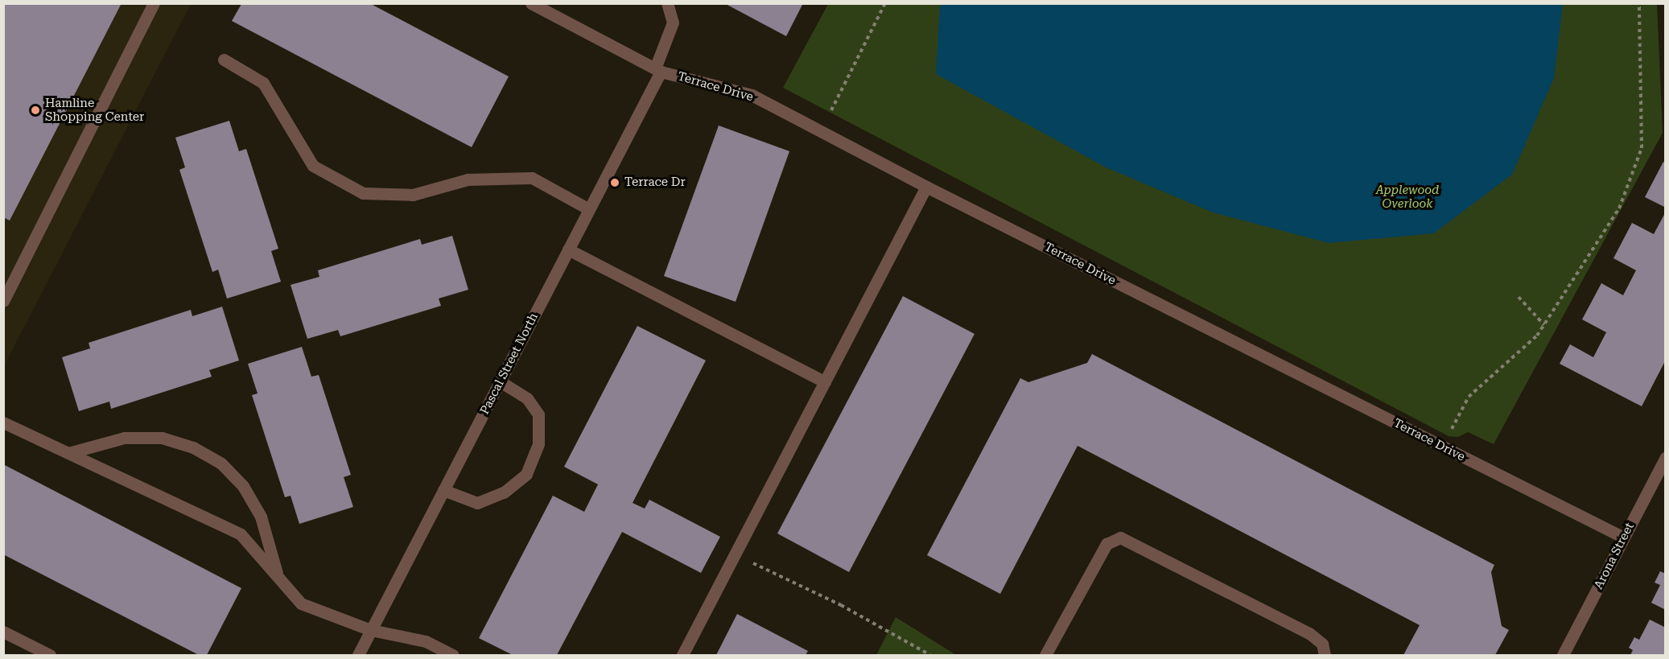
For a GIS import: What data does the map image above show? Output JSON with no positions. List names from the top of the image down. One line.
{"streets":{"street":["Terrace Drive","Pascal Street North","Arona Street"]},"crossings":[["Terrace Drive","Pascal Street North"],["Terrace Drive","Arona Street"]],"parks":["Applewood Overlook"],"places":["Hamline Shopping Center","Terrace Dr"]}
